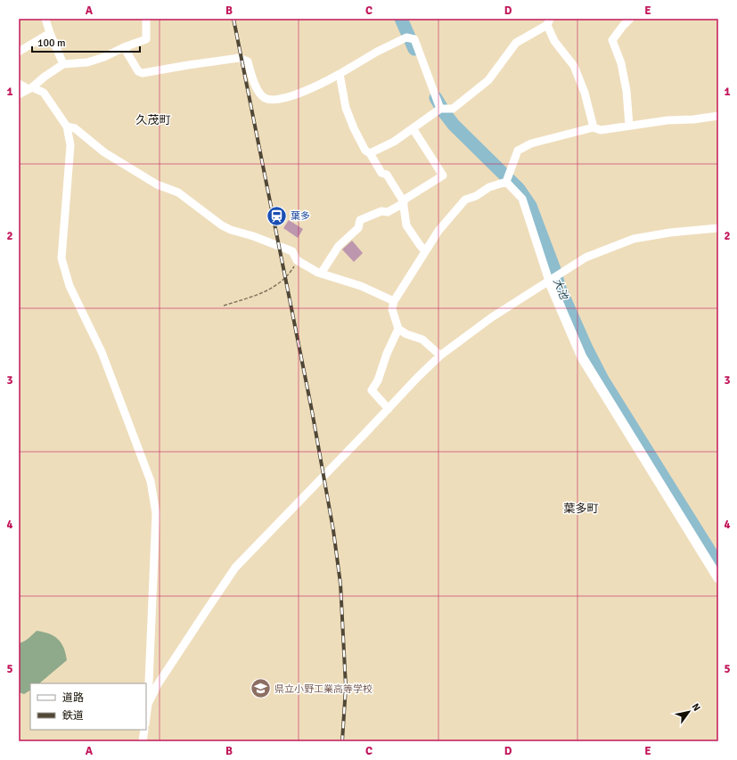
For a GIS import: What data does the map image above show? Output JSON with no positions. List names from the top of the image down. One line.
{"districts":["久茂町","葉多町"],"water":["大池"],"places":{"station":["葉多"],"school or university":["県立小野工業高等学校"]},"legend":["道路","鉄道"],"scale_bar":"100 m","north":"top right","grid":{"columns":["A","B","C","D","E"],"rows":["1","2","3","4","5"]}}
